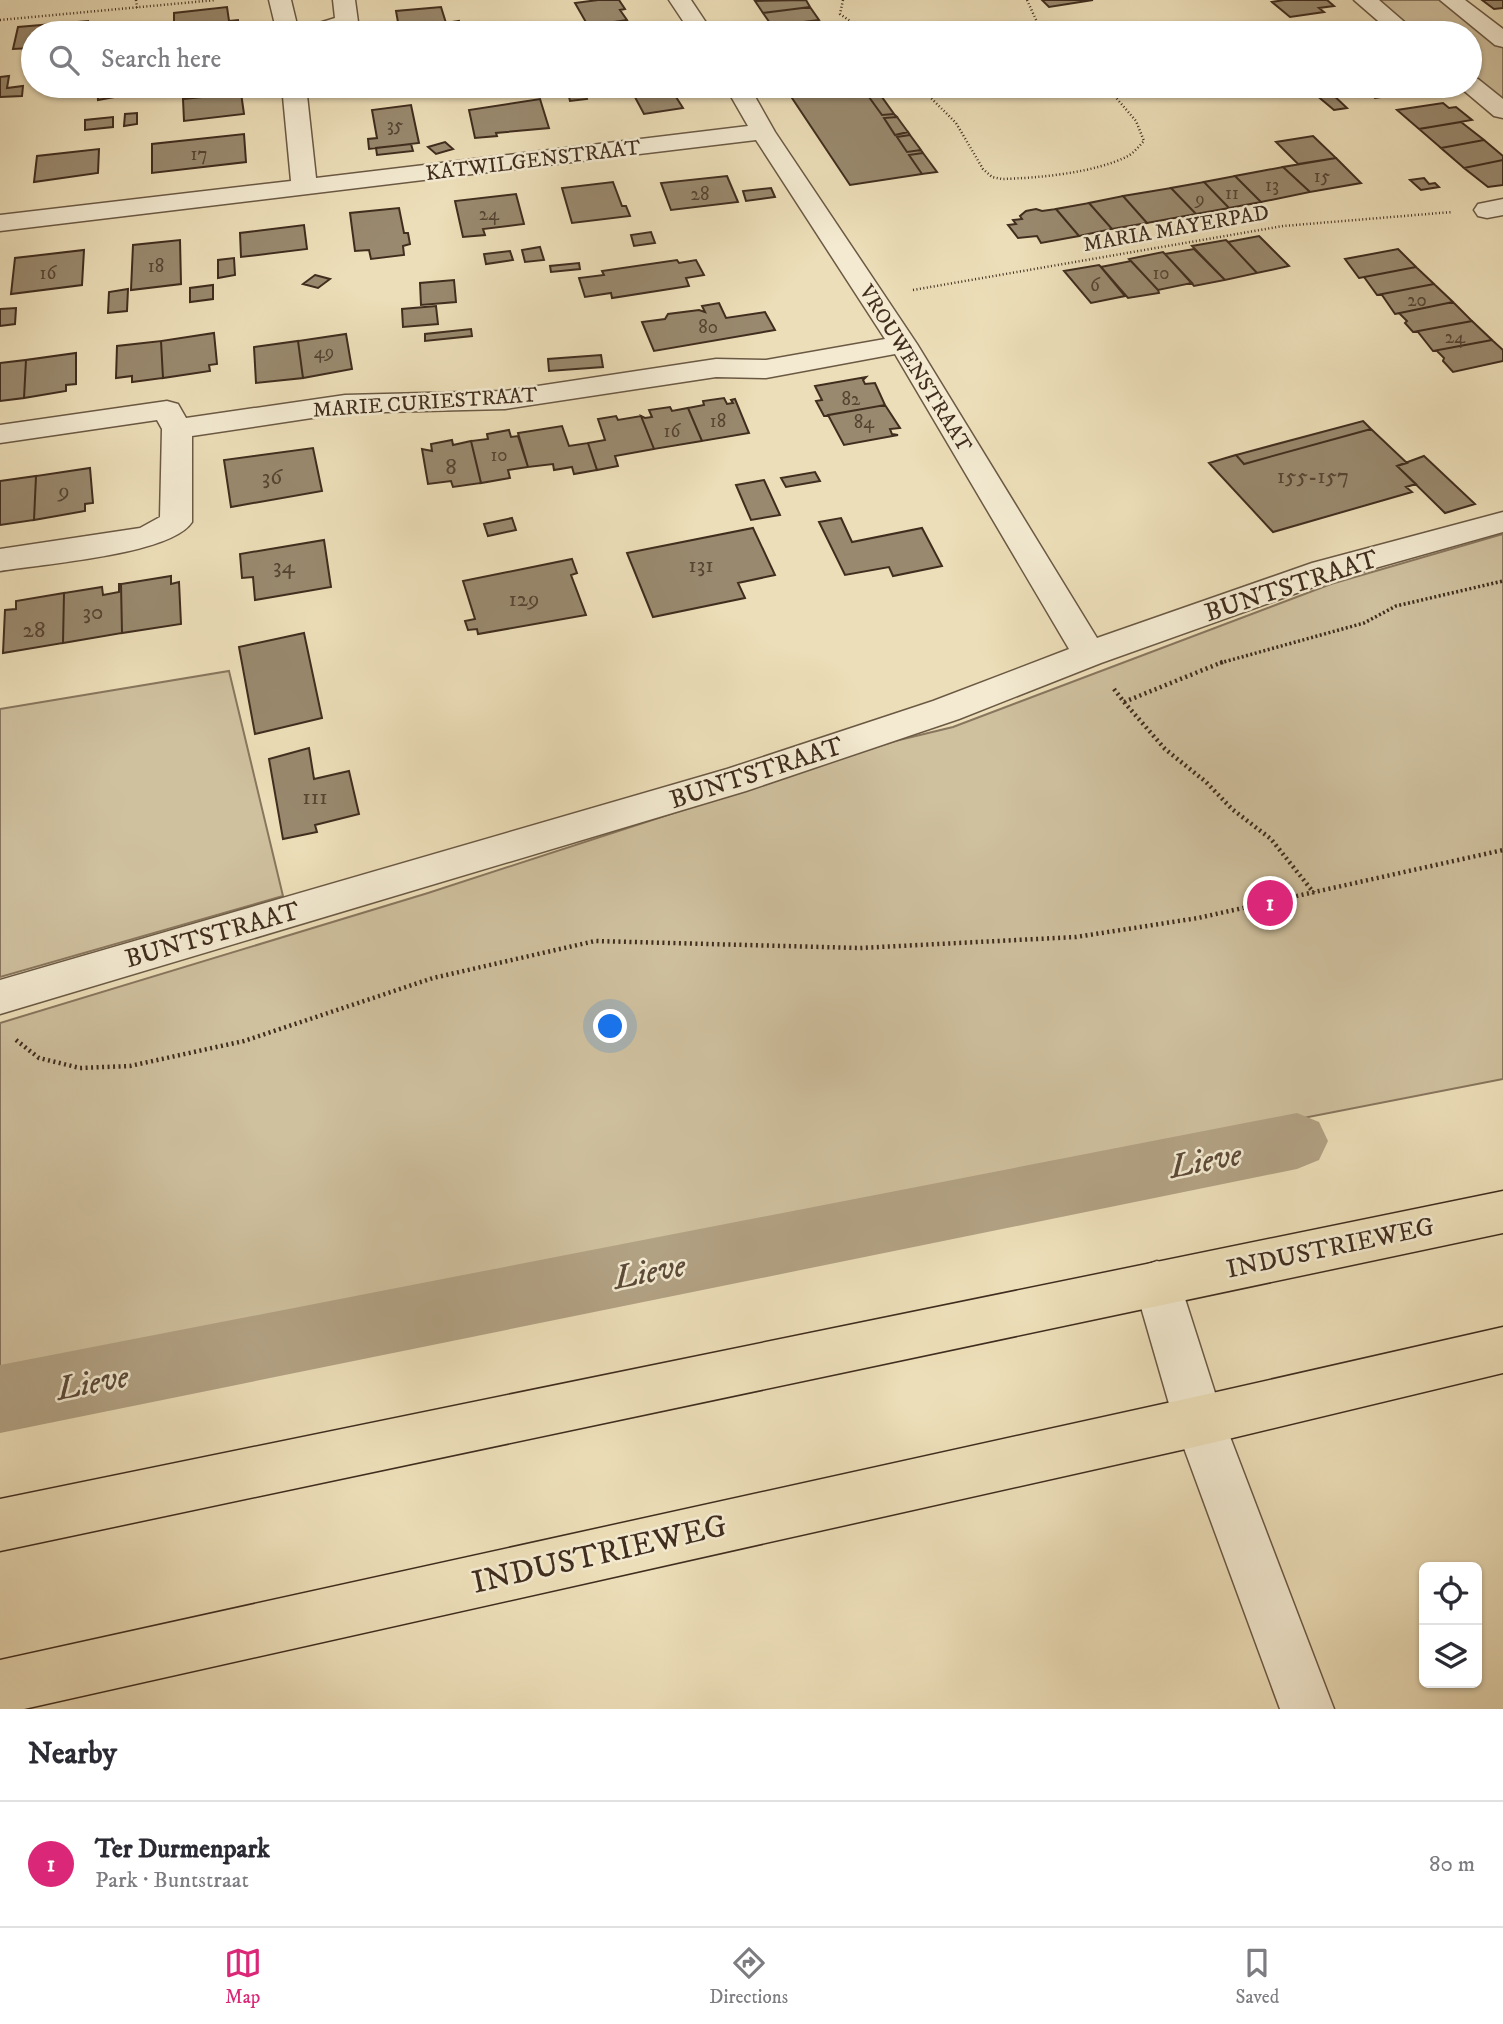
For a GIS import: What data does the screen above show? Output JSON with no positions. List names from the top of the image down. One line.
{"streets":{"highway":["INDUSTRIEWEG"],"street":["KATWILGENSTRAAT","VROUWENSTRAAT","MARIE CURIESTRAAT","BUNTSTRAAT"],"path":["MARIA MAYERPAD"]},"crossings":[["KATWILGENSTRAAT","VROUWENSTRAAT"],["MARIA MAYERPAD","VROUWENSTRAAT"],["VROUWENSTRAAT","MARIE CURIESTRAAT"],["VROUWENSTRAAT","BUNTSTRAAT"]],"water":["Lieve"],"house_numbers":["35","17","15","13","11","28","9","24","18","16","10","6","20","80","24","49","82","18","84","16","10","8","155-157","36","9","131","34","129","30","28","111"],"page":{"search":"Search here","pins":"1","heading":"Nearby","list":[{"mark":"1","name":"Ter Durmenpark","note":"Park · Buntstraat","value":"80 m"}],"nav":["Map","Directions","Saved"]}}
